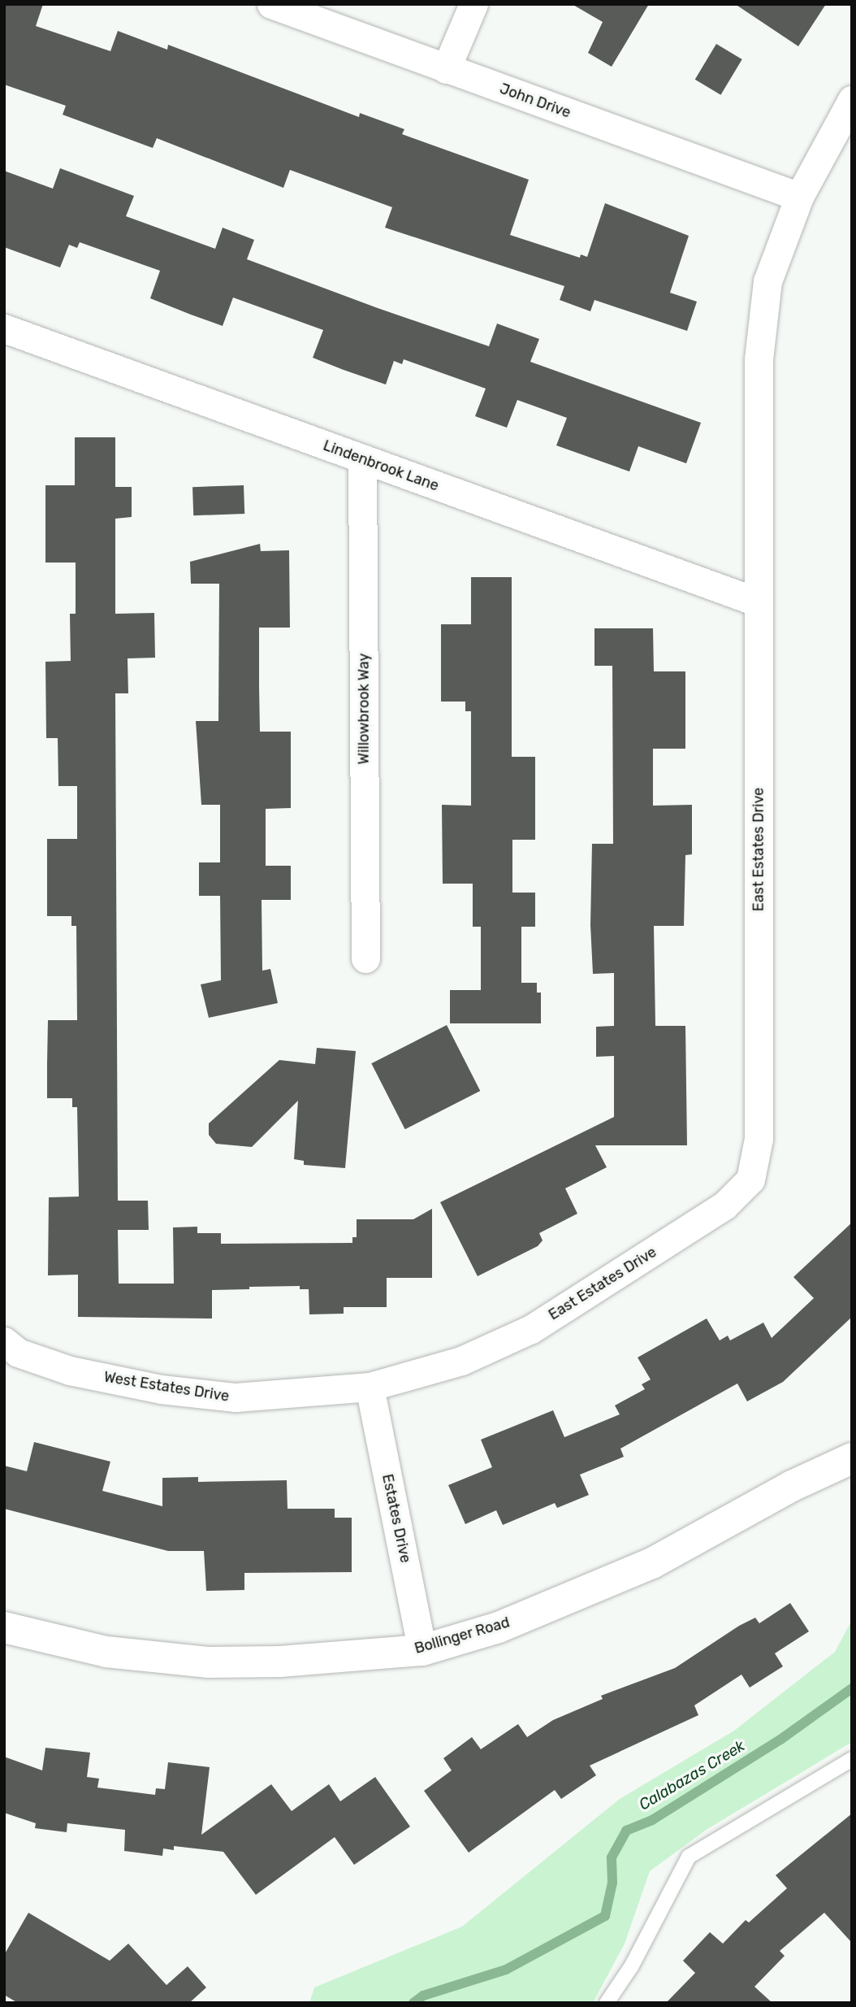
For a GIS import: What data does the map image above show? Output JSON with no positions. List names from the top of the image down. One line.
{"streets":{"main road":["Bollinger Road"],"street":["John Drive","Lindenbrook Lane","Willowbrook Way","East Estates Drive","West Estates Drive","Estates Drive"]},"crossings":[["John Drive","East Estates Drive"],["Lindenbrook Lane","Willowbrook Way"],["Lindenbrook Lane","East Estates Drive"],["East Estates Drive","West Estates Drive"],["East Estates Drive","Estates Drive"],["West Estates Drive","Estates Drive"],["Estates Drive","Bollinger Road"]],"water":["Calabazas Creek"]}
